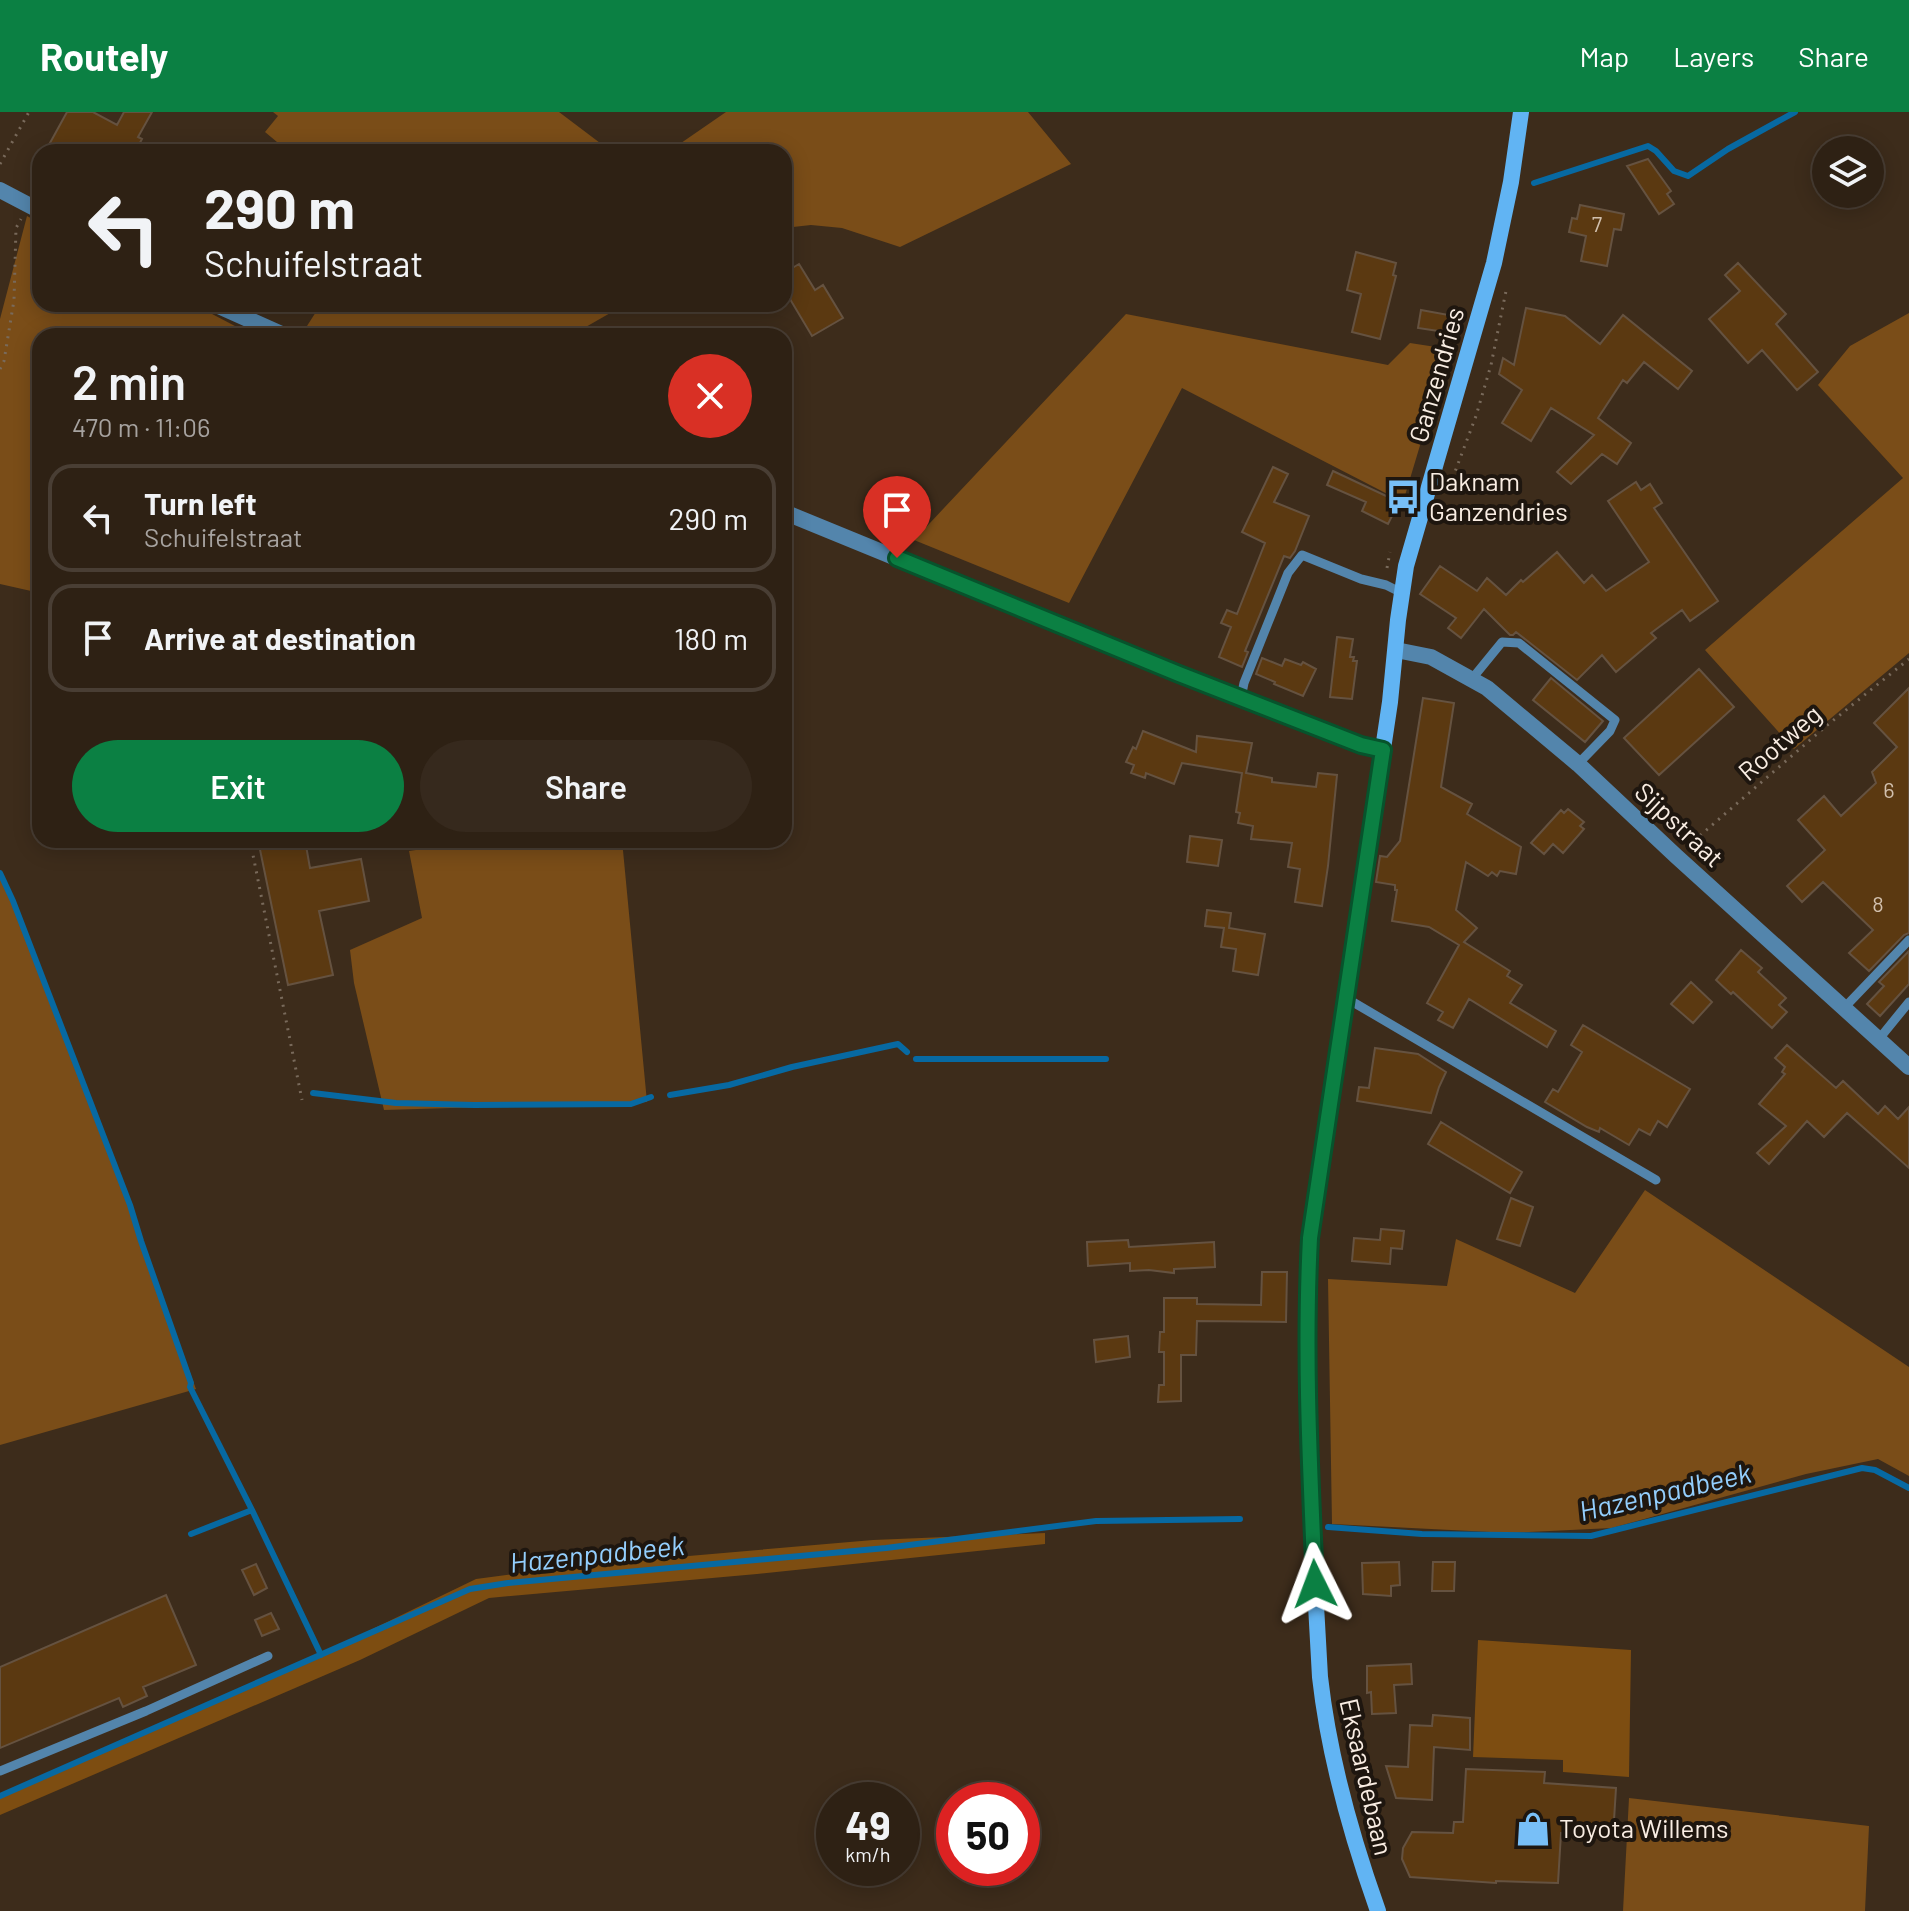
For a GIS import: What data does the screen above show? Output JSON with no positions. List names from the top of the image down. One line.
{"streets":{"main road":["Ganzendries","Eksaardebaan"],"street":["Sijpstraat"],"path":["Rootweg"]},"crossings":[["Ganzendries","Sijpstraat"],["Ganzendries","Eksaardebaan"],["Rootweg","Sijpstraat"],["Sijpstraat","Eksaardebaan"]],"water":["Hazenpadbeek"],"places":{"bus stop":["Daknam Ganzendries"],"shop":["Toyota Willems"]},"house_numbers":["7","6","8"],"page":{"header":"Routely","nav":["Map","Layers","Share"],"turn":["290 m","Schuifelstraat"],"heading":["2 min","470 m · 11:06"],"list":[{"name":"Turn left","note":"Schuifelstraat","value":"290 m"},{"name":"Arrive at destination","value":"180 m"}],"buttons":["Exit","Share"],"speed":"49 km/h","limit":"50"}}
